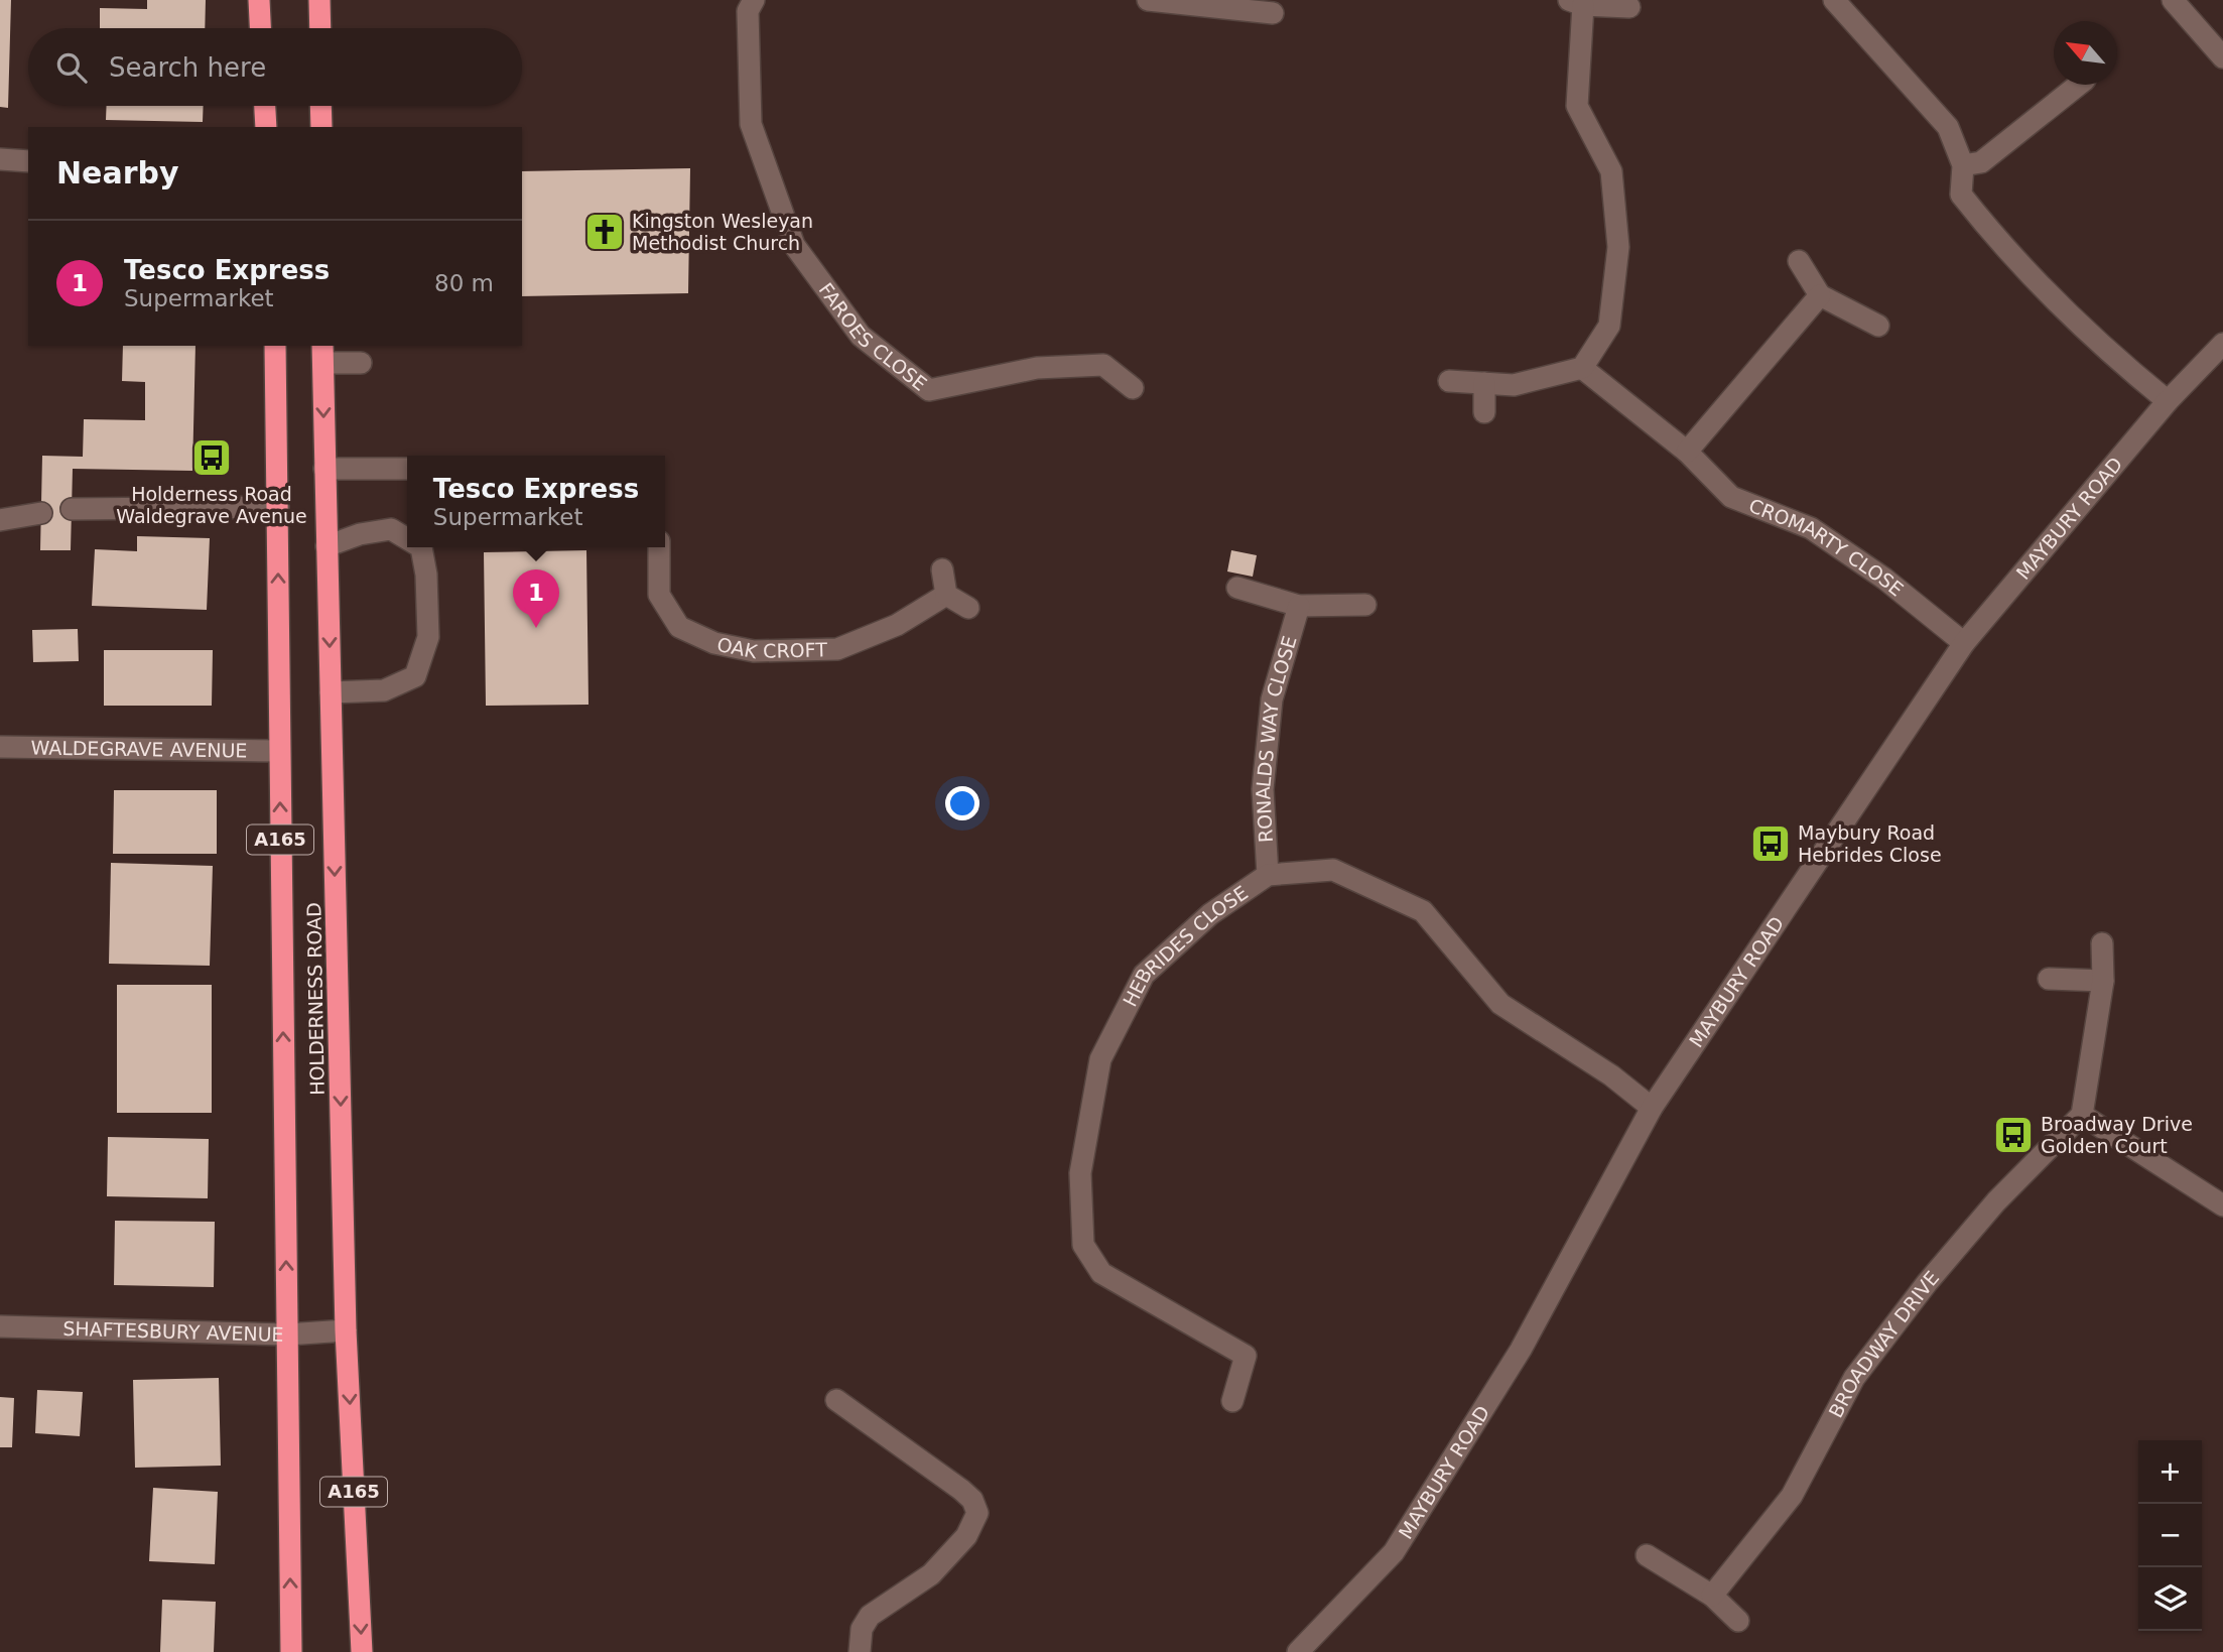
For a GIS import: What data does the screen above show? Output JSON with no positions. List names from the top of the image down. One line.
{"streets":{"highway":["A165","HOLDERNESS ROAD"],"street":["FAROES CLOSE","MAYBURY ROAD","CROMARTY CLOSE","OAK CROFT","RONALDS WAY CLOSE","WALDEGRAVE AVENUE","HEBRIDES CLOSE","SHAFTESBURY AVENUE","BROADWAY DRIVE"]},"crossings":[["MAYBURY ROAD","CROMARTY CLOSE"],["MAYBURY ROAD","HEBRIDES CLOSE"],["RONALDS WAY CLOSE","HEBRIDES CLOSE"],["WALDEGRAVE AVENUE","HOLDERNESS ROAD"],["HOLDERNESS ROAD","SHAFTESBURY AVENUE"]],"places":{"church":["Kingston Wesleyan Methodist Church"],"bus stop":["Holderness Road Waldegrave Avenue","Maybury Road Hebrides Close","Broadway Drive Golden Court"]},"north":"top left","page":{"search":"Search here","heading":"Nearby","list":[{"mark":"1","name":"Tesco Express","note":"Supermarket","value":"80 m"}],"popup":["Tesco Express","Supermarket"],"pins":"1","map_buttons":["+","−"]}}
